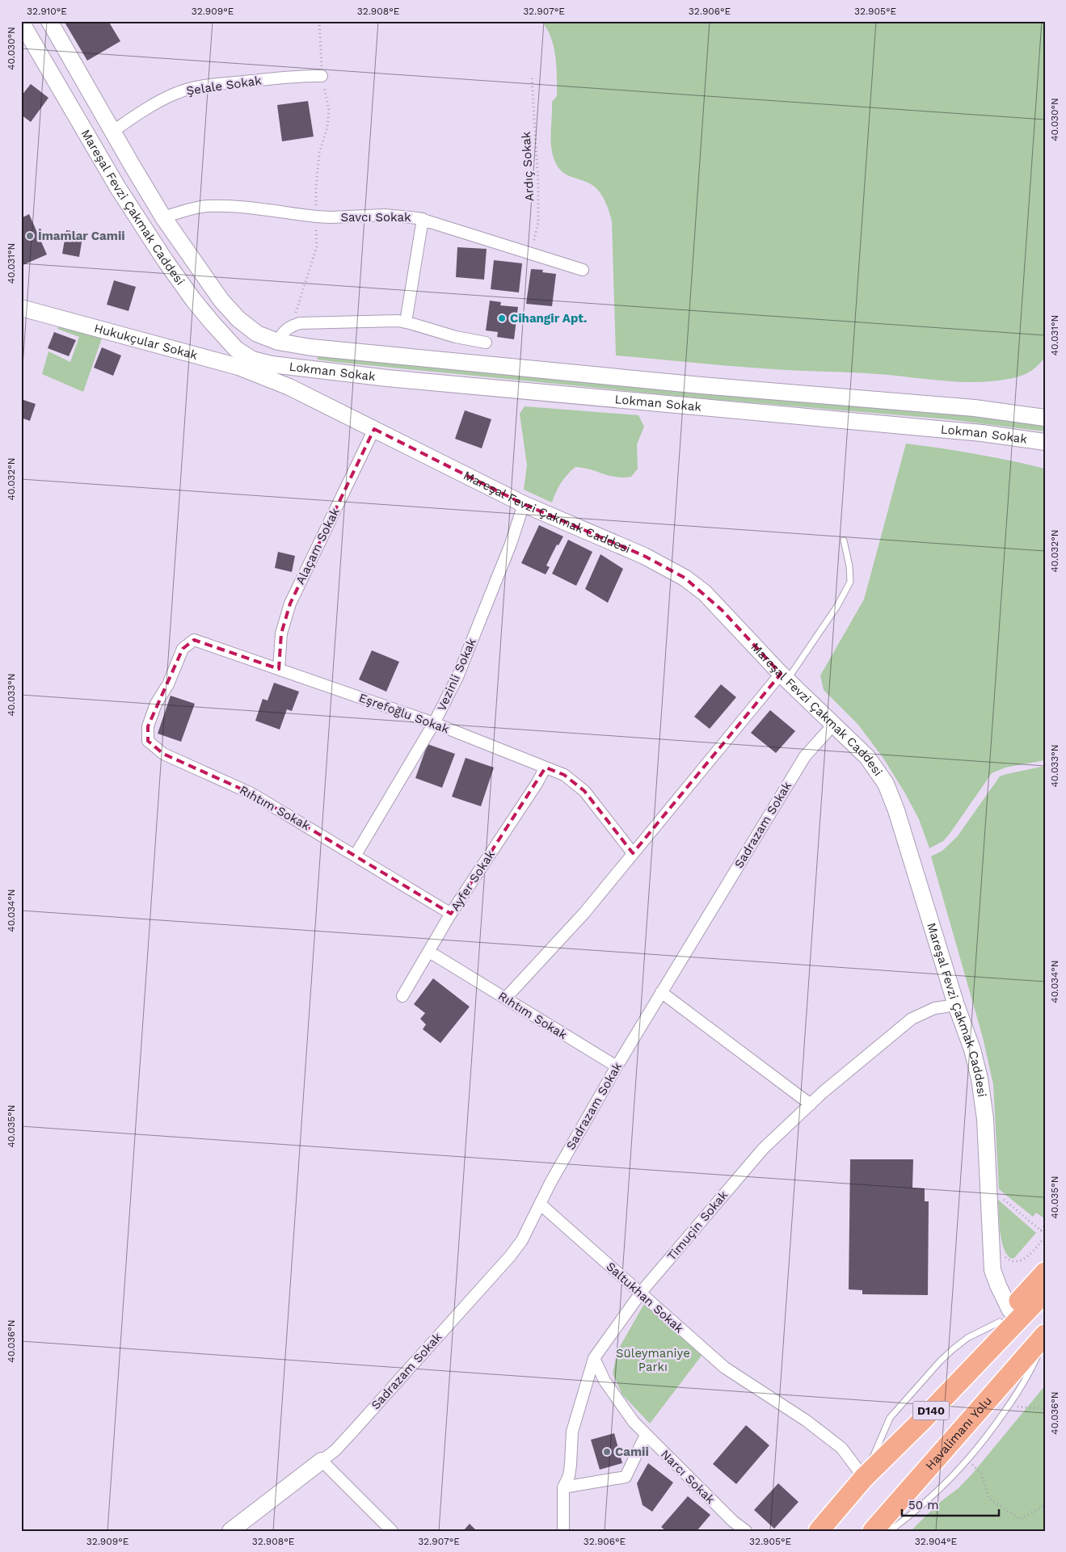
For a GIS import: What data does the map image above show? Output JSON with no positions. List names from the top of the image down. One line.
{"streets":{"highway":["D140","Havalimanı Yolu"],"main road":["Mareşal Fevzi Çakmak Caddesi","Hukukçular Sokak","Lokman Sokak"],"street":["Şelale Sokak","Savcı Sokak","Alaçam Sokak","Vezinli Sokak","Eşrefoğlu Sokak","Rıhtım Sokak","Sadrazam Sokak","Ayfer Sokak","Timuçin Sokak","Saltukhan Sokak","Narcı Sokak"],"path":["Ardıç Sokak"]},"crossings":[["Şelale Sokak","Mareşal Fevzi Çakmak Caddesi"],["Ardıç Sokak","Savcı Sokak"],["Mareşal Fevzi Çakmak Caddesi","Savcı Sokak"],["Mareşal Fevzi Çakmak Caddesi","Hukukçular Sokak"],["Mareşal Fevzi Çakmak Caddesi","Lokman Sokak"],["Mareşal Fevzi Çakmak Caddesi","Alaçam Sokak"],["Mareşal Fevzi Çakmak Caddesi","Vezinli Sokak"],["Mareşal Fevzi Çakmak Caddesi","Sadrazam Sokak"],["Mareşal Fevzi Çakmak Caddesi","Timuçin Sokak"],["Hukukçular Sokak","Lokman Sokak"],["Alaçam Sokak","Eşrefoğlu Sokak"],["Vezinli Sokak","Eşrefoğlu Sokak"],["Vezinli Sokak","Rıhtım Sokak"],["Eşrefoğlu Sokak","Rıhtım Sokak"],["Eşrefoğlu Sokak","Ayfer Sokak"],["Rıhtım Sokak","Sadrazam Sokak"],["Rıhtım Sokak","Ayfer Sokak"],["Sadrazam Sokak","Saltukhan Sokak"],["Timuçin Sokak","Saltukhan Sokak"],["Timuçin Sokak","Narcı Sokak"],["Saltukhan Sokak","D140"]],"parks":["Süleymaniye Parkı"],"places":["İmamlar Camii","Cihangir Apt.","Camii"],"scale_bar":"50 m","coordinates":["32.910°E","32.909°E","32.908°E","32.907°E","32.906°E","32.905°E","40.030°N","40.031°N","40.032°N","40.033°N","40.034°N","40.035°N","40.036°N","32.904°E"]}
